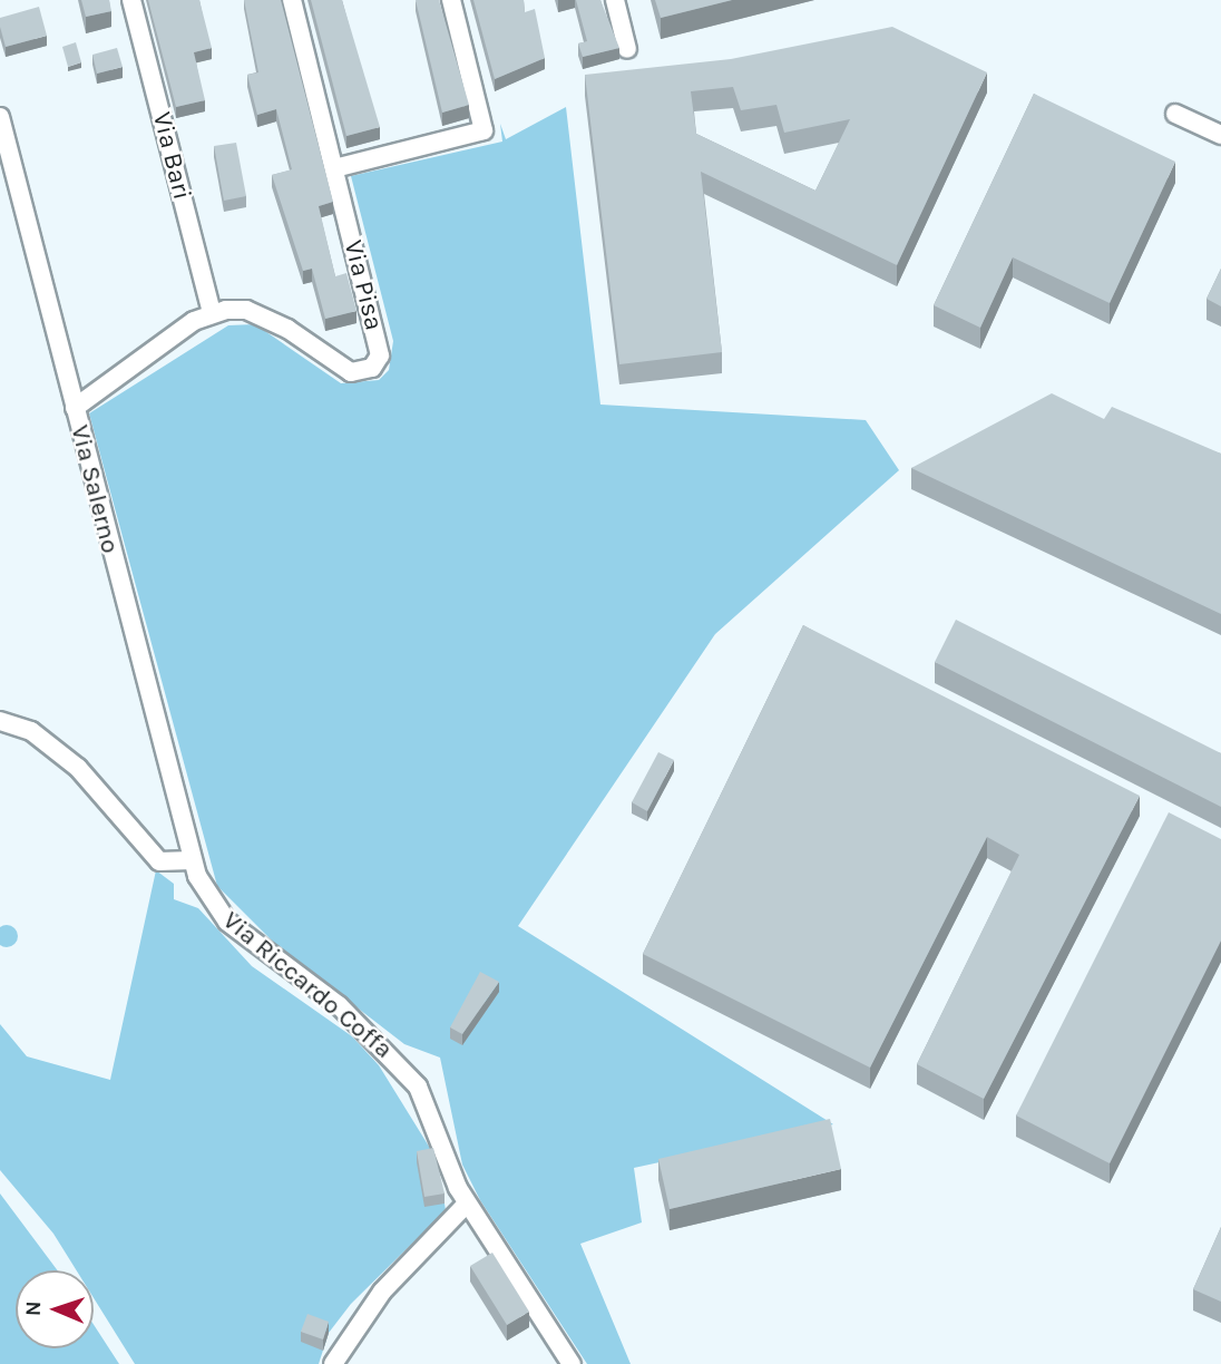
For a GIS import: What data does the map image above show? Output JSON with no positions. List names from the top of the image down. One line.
{"streets":{"street":["Via Bari","Via Pisa","Via Salerno","Via Riccardo Coffa"]},"crossings":[["Via Bari","Via Pisa"],["Via Salerno","Via Riccardo Coffa"]],"north":"left"}
